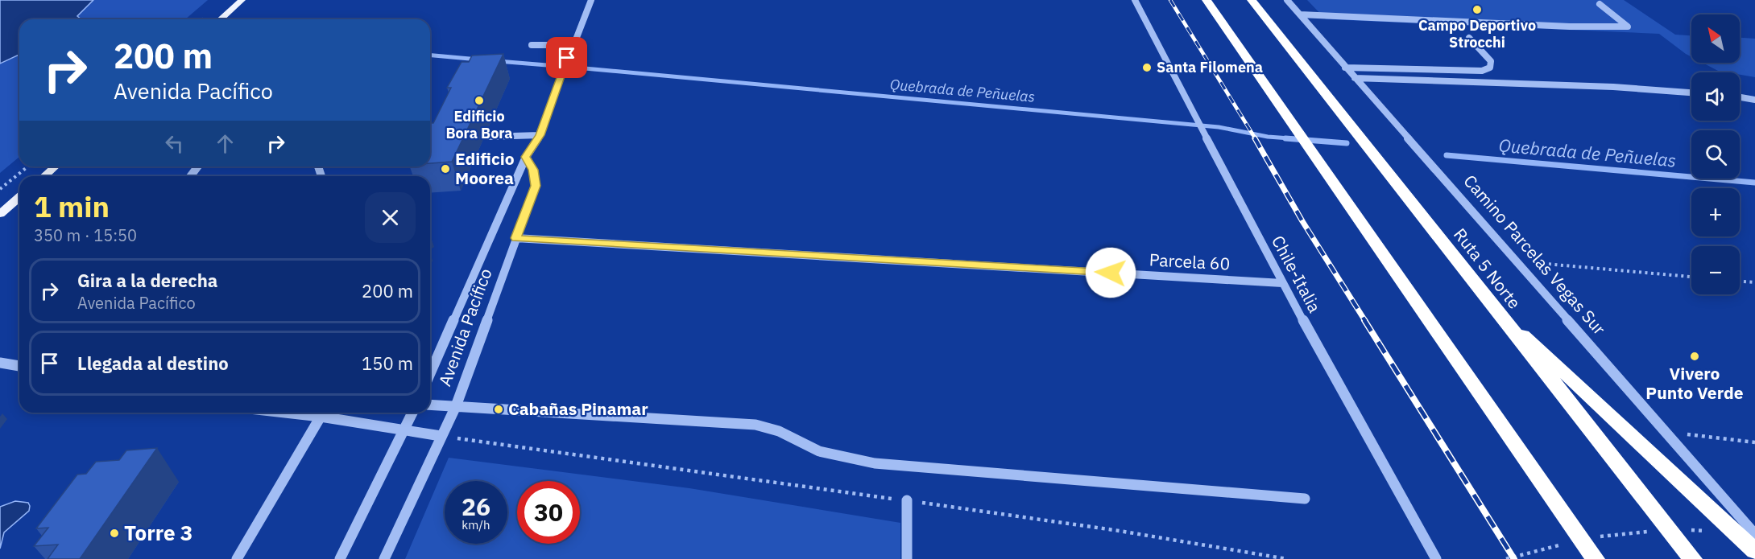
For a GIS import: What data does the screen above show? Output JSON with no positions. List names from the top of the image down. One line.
{"streets":{"highway":["Ruta 5 Norte"],"street":["Camino Parcelas Vegas Sur","Parcela 60","Chile-Italia","Avenida Pacífico"]},"crossings":[["Parcela 60","Chile-Italia"],["Parcela 60","Avenida Pacífico"]],"water":["Quebrada de Peñuelas"],"places":["Campo Deportivo Strocchi","Santa Filomena","Edificio Bora Bora","Edificio Moorea","Vivero Punto Verde","Cabañas Pinamar","Torre 3"],"north":"top left","page":{"map_buttons":["+","−"],"turn":["200 m","Avenida Pacífico"],"heading":["1 min","350 m · 15:50"],"list":[{"name":"Gira a la derecha","note":"Avenida Pacífico","value":"200 m"},{"name":"Llegada al destino","value":"150 m"}],"speed":"26 km/h","limit":"30"}}
